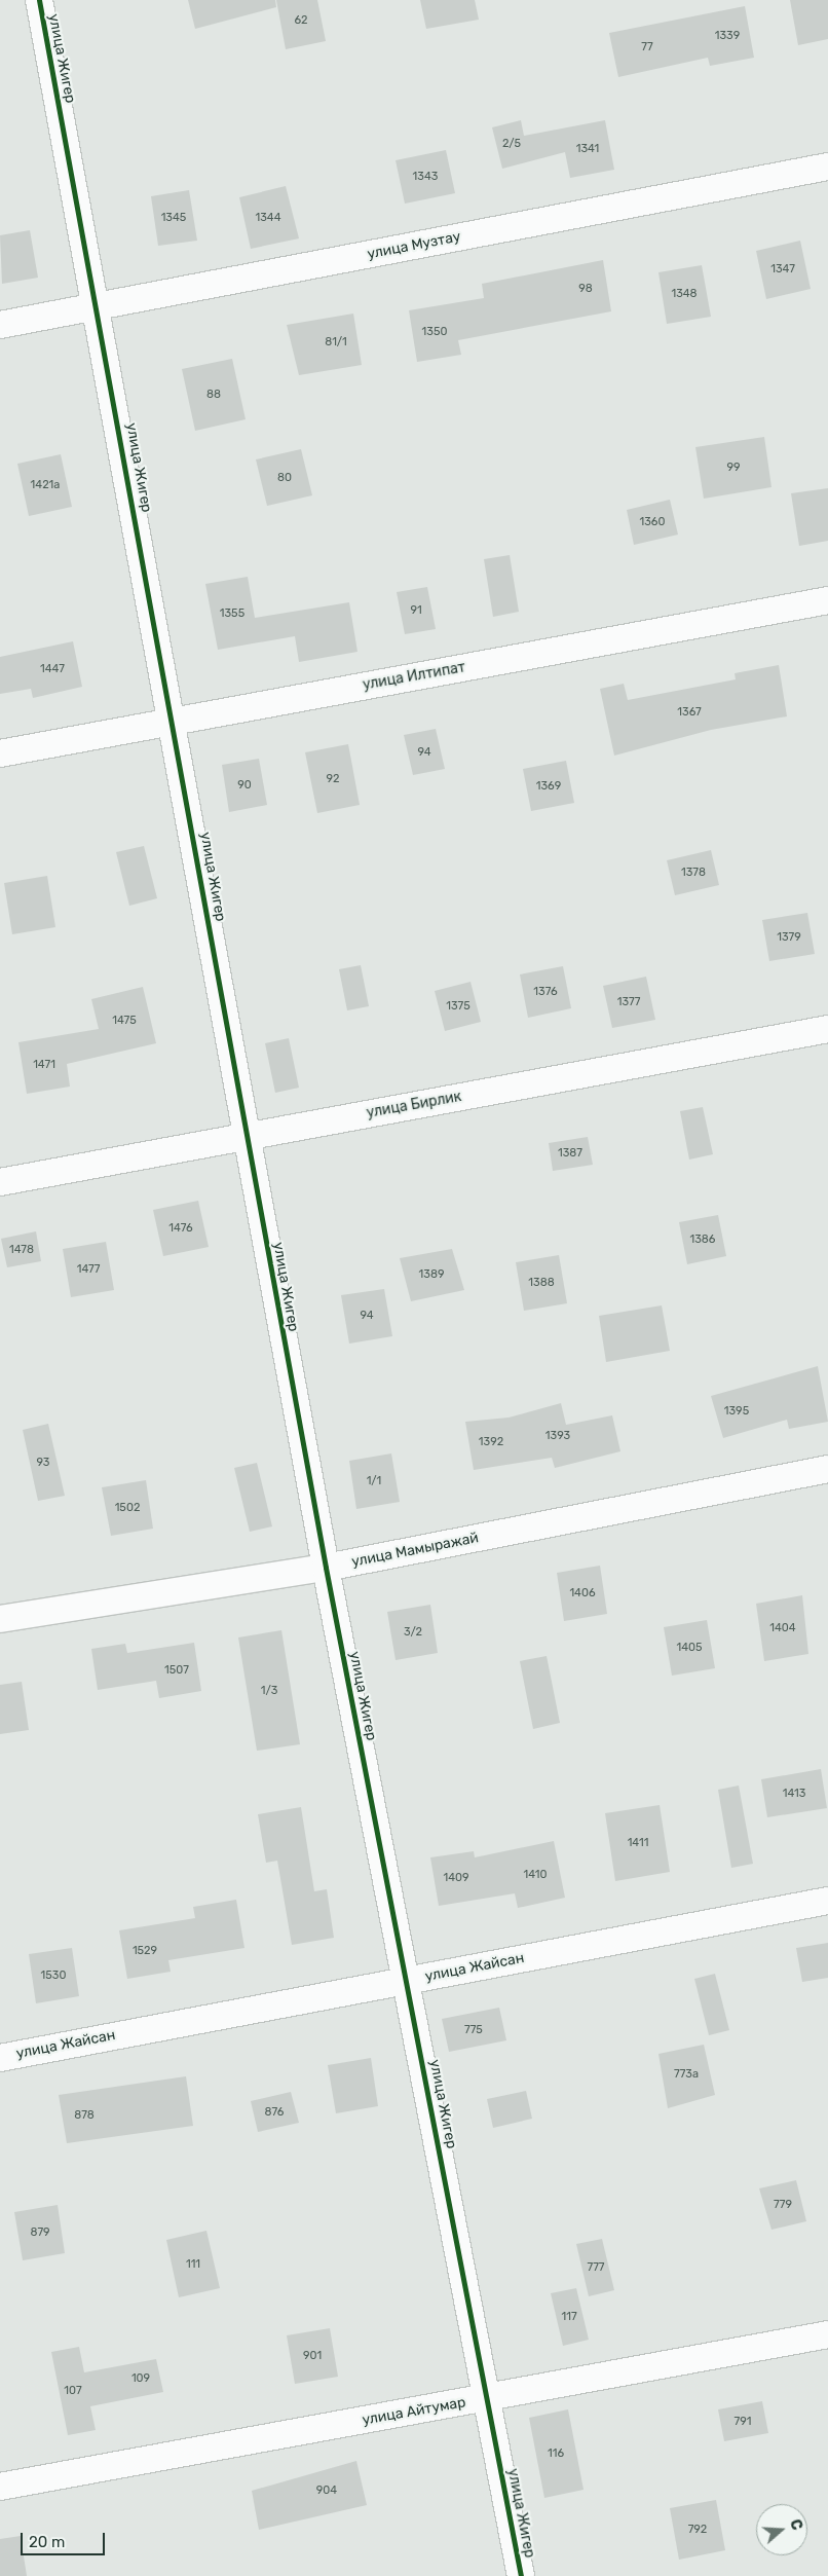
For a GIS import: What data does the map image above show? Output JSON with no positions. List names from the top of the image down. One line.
{"streets":{"street":["улица Жигер","улица Музтау","улица Илтипат","улица Бирлик","улица Мамыражай","улица Жайсан","улица Айтумар"]},"crossings":[["улица Жигер","улица Музтау"],["улица Жигер","улица Илтипат"],["улица Жигер","улица Бирлик"],["улица Жигер","улица Мамыражай"],["улица Жигер","улица Жайсан"],["улица Жигер","улица Айтумар"]],"house_numbers":["62","1339","77","2/5","1341","1343","1345","1344","1347","98","1348","1350","81/1","88","99","80","1421а","1360","91","1355","1447","1367","94","92","90","1369","1378","1379","1376","1377","1375","1475","1471","1387","1476","1386","1478","1477","1389","1388","94","1395","1393","1392","93","1/1","1502","1406","1404","3/2","1405","1507","1/3","1413","1411","1410","1409","1529","1530","775","773а","876","878","779","879","111","777","117","901","109","107","791","116","904","792"],"scale_bar":"20 m","north":"right"}
